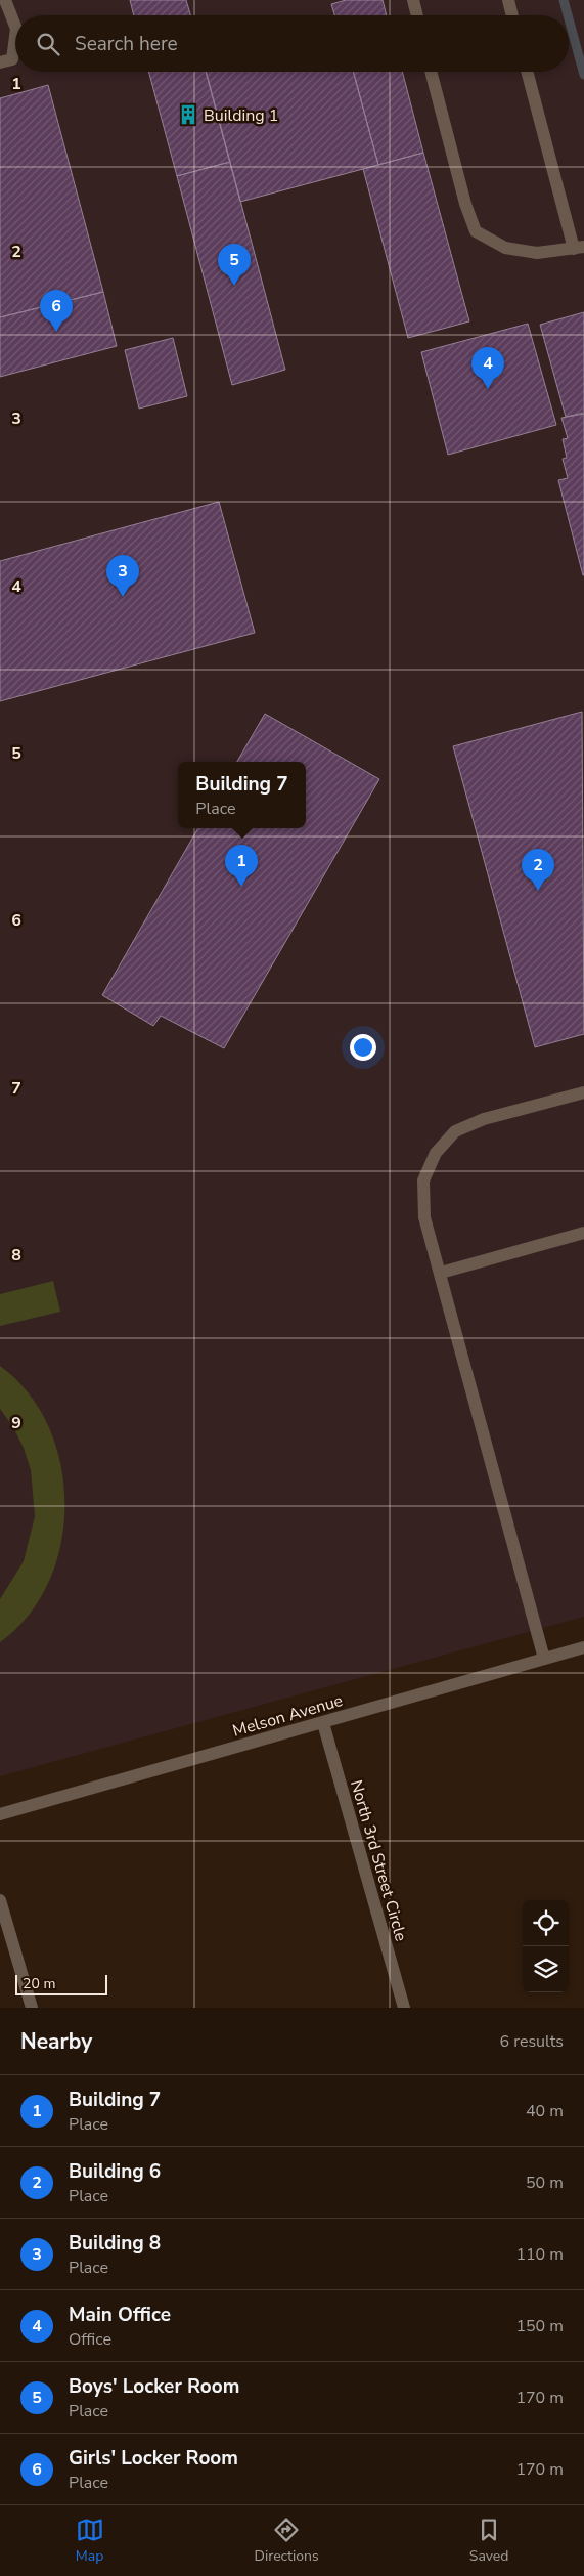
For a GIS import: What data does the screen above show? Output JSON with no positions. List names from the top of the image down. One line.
{"streets":{"street":["Melson Avenue","North 3rd Street Circle"]},"crossings":[["Melson Avenue","North 3rd Street Circle"]],"places":{"building":["Building 1"]},"scale_bar":"20 m","page":{"search":"Search here","pins":["5","6","4","3","1","2"],"popup":["Building 7","Place"],"scale":"20 m","heading":["Nearby","6 results"],"list":[{"mark":"1","name":"Building 7","note":"Place","value":"40 m"},{"mark":"2","name":"Building 6","note":"Place","value":"50 m"},{"mark":"3","name":"Building 8","note":"Place","value":"110 m"},{"mark":"4","name":"Main Office","note":"Office","value":"150 m"},{"mark":"5","name":"Boys' Locker Room","note":"Place","value":"170 m"},{"mark":"6","name":"Girls' Locker Room","note":"Place","value":"170 m"}],"nav":["Map","Directions","Saved"]},"grid":{"rows":["1","2","3","4","5","6","7","8","9"]}}
